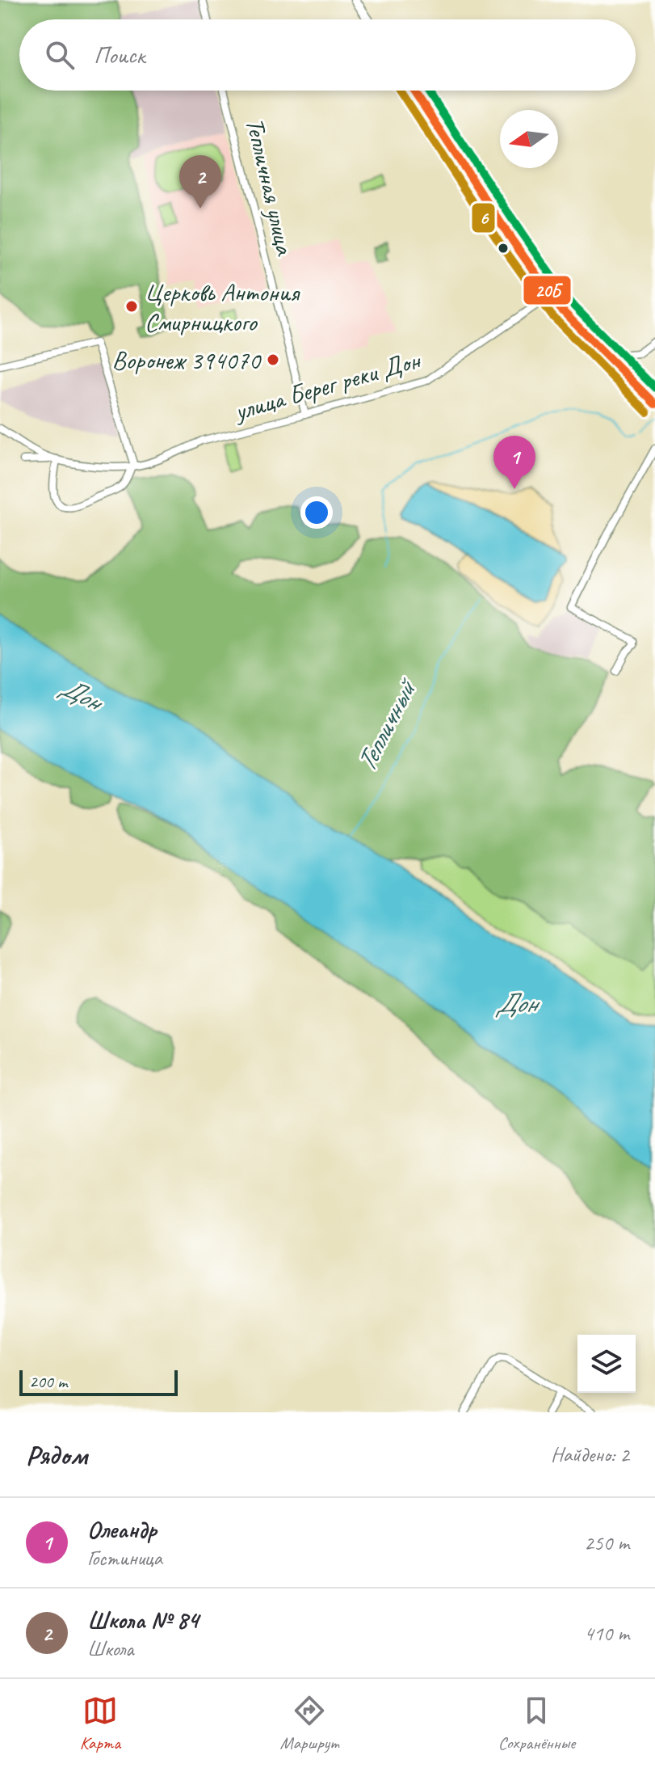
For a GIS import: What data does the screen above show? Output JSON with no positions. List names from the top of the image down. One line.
{"streets":{"street":["Тепличная улица","улица Берег реки Дон"]},"crossings":[["Тепличная улица","улица Берег реки Дон"]],"water":["Дон","Тепличный"],"places":["Церковь Антония Смирницкого","Воронеж 394070"],"lines":["transit line 20Б","transit line 6"],"scale_bar":"200 m","north":"left","page":{"search":"Поиск","pins":["2","1"],"scale":"200 m","heading":["Рядом","Найдено: 2"],"list":[{"mark":"1","name":"Олеандр","note":"Гостиница","value":"250 m"},{"mark":"2","name":"Школа № 84","note":"Школа","value":"410 m"}],"nav":["Карта","Маршрут","Сохранённые"]}}
